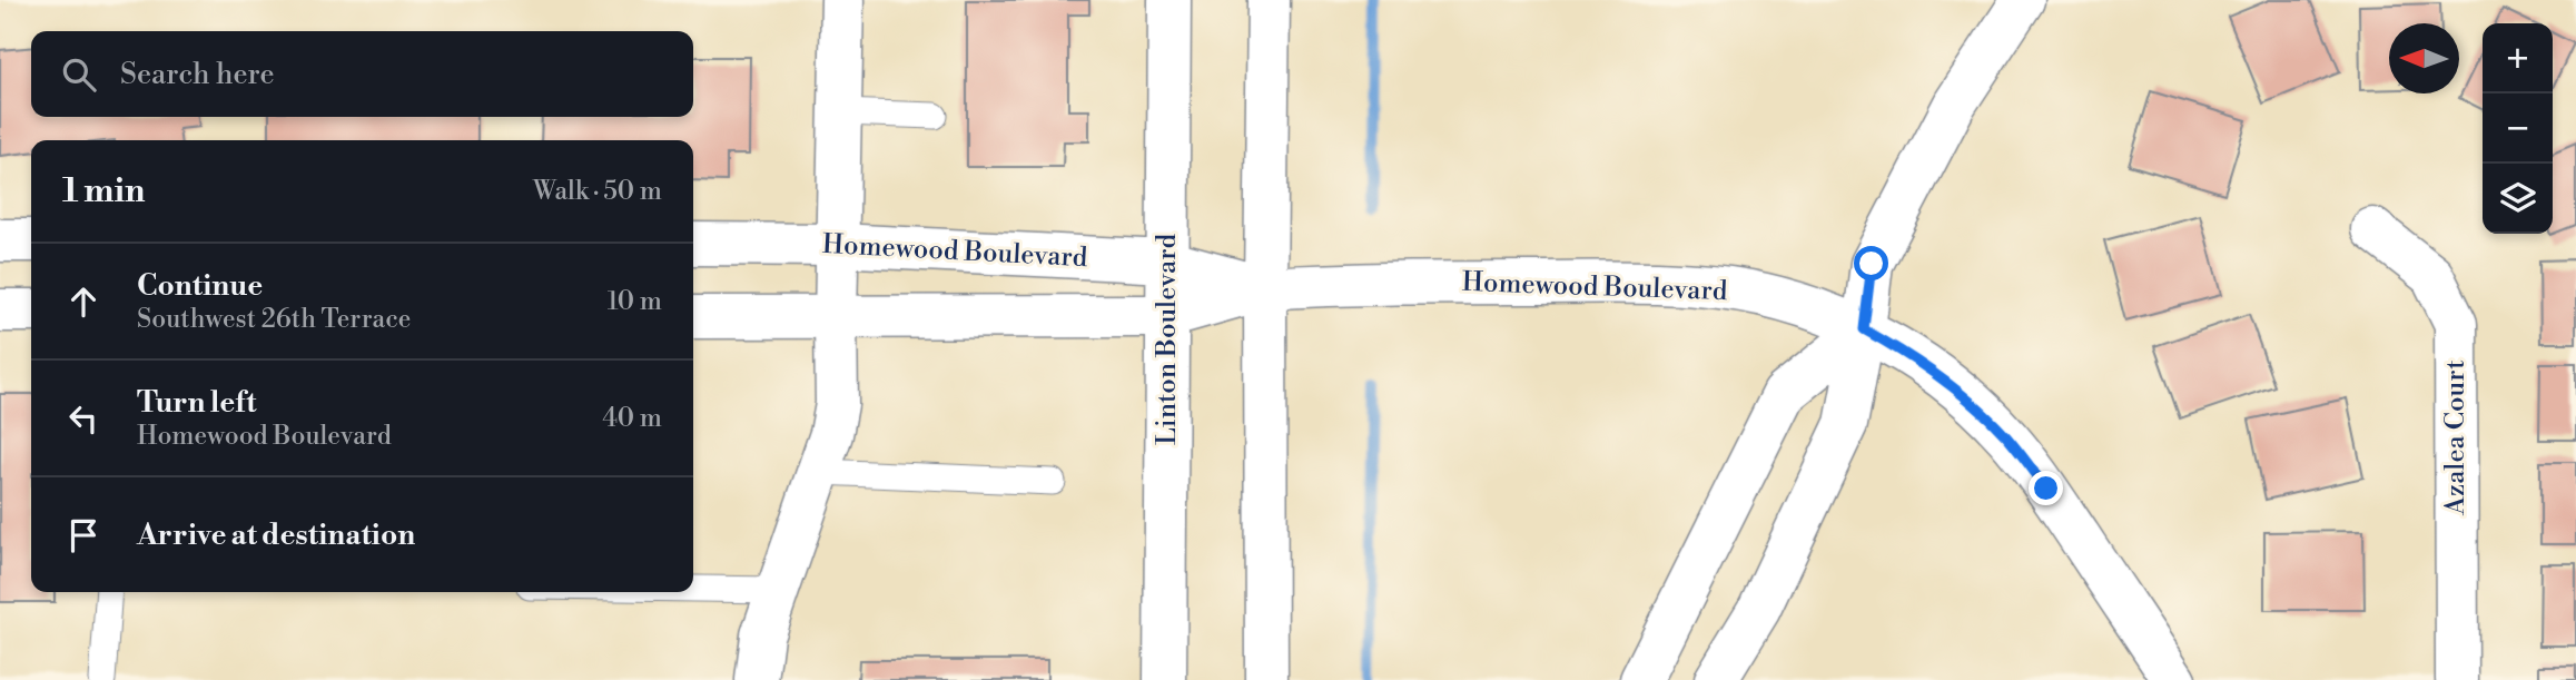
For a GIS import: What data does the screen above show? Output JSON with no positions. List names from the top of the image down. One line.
{"streets":{"street":["Homewood Boulevard","Linton Boulevard","Azalea Court"]},"crossings":[["Homewood Boulevard","Linton Boulevard"]],"north":"left","page":{"map_buttons":["+","−"],"search":"Search here","heading":["1 min","Walk · 50 m"],"list":[["Continue","Southwest 26th Terrace","10 m"],["Turn left","Homewood Boulevard","40 m"],"Arrive at destination"]}}
